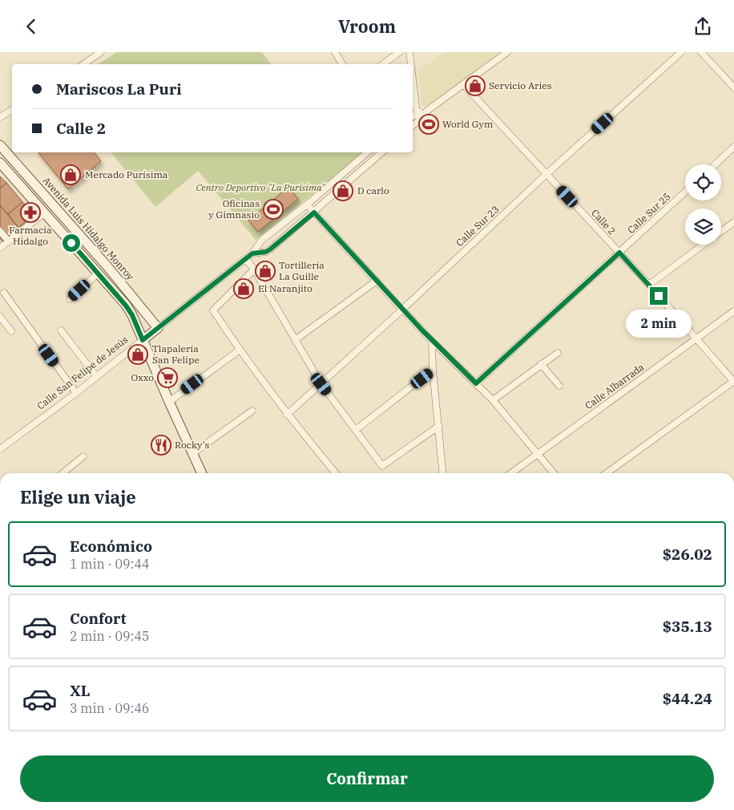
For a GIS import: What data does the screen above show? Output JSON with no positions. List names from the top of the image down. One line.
{"streets":{"street":["Calle Sur 25","Calle 2","Calle Sur 23","Avenida Luis Hidalgo Monroy","Calle San Felipe de Jesús","Calle Albarrada"]},"crossings":[["Calle Sur 25","Calle 2"],["Calle 2","Calle Sur 23"],["Calle 2","Calle Albarrada"],["Avenida Luis Hidalgo Monroy","Calle San Felipe de Jesús"]],"parks":["Centro Deportivo \"La Purisima\""],"places":{"shop":["Servicio Aries","Mercado Purísima","D carlo","Tortillería La Guille","El Naranjito","Tlapalería San Felipe"],"sports":["World Gym","Oficinas y Gimnasio"],"pharmacy":["Farmacia Hidalgo"],"supermarket":["Oxxo"],"restaurant":["Rocky's"]},"page":{"header":"Vroom","banner":["Mariscos La Puri","Calle 2"],"bubble":"2 min","heading":"Elige un viaje","list":[{"name":"Económico","note":"1 min · 09:44","value":"$26.02"},{"name":"Confort","note":"2 min · 09:45","value":"$35.13"},{"name":"XL","note":"3 min · 09:46","value":"$44.24"}],"buttons":"Confirmar"}}
